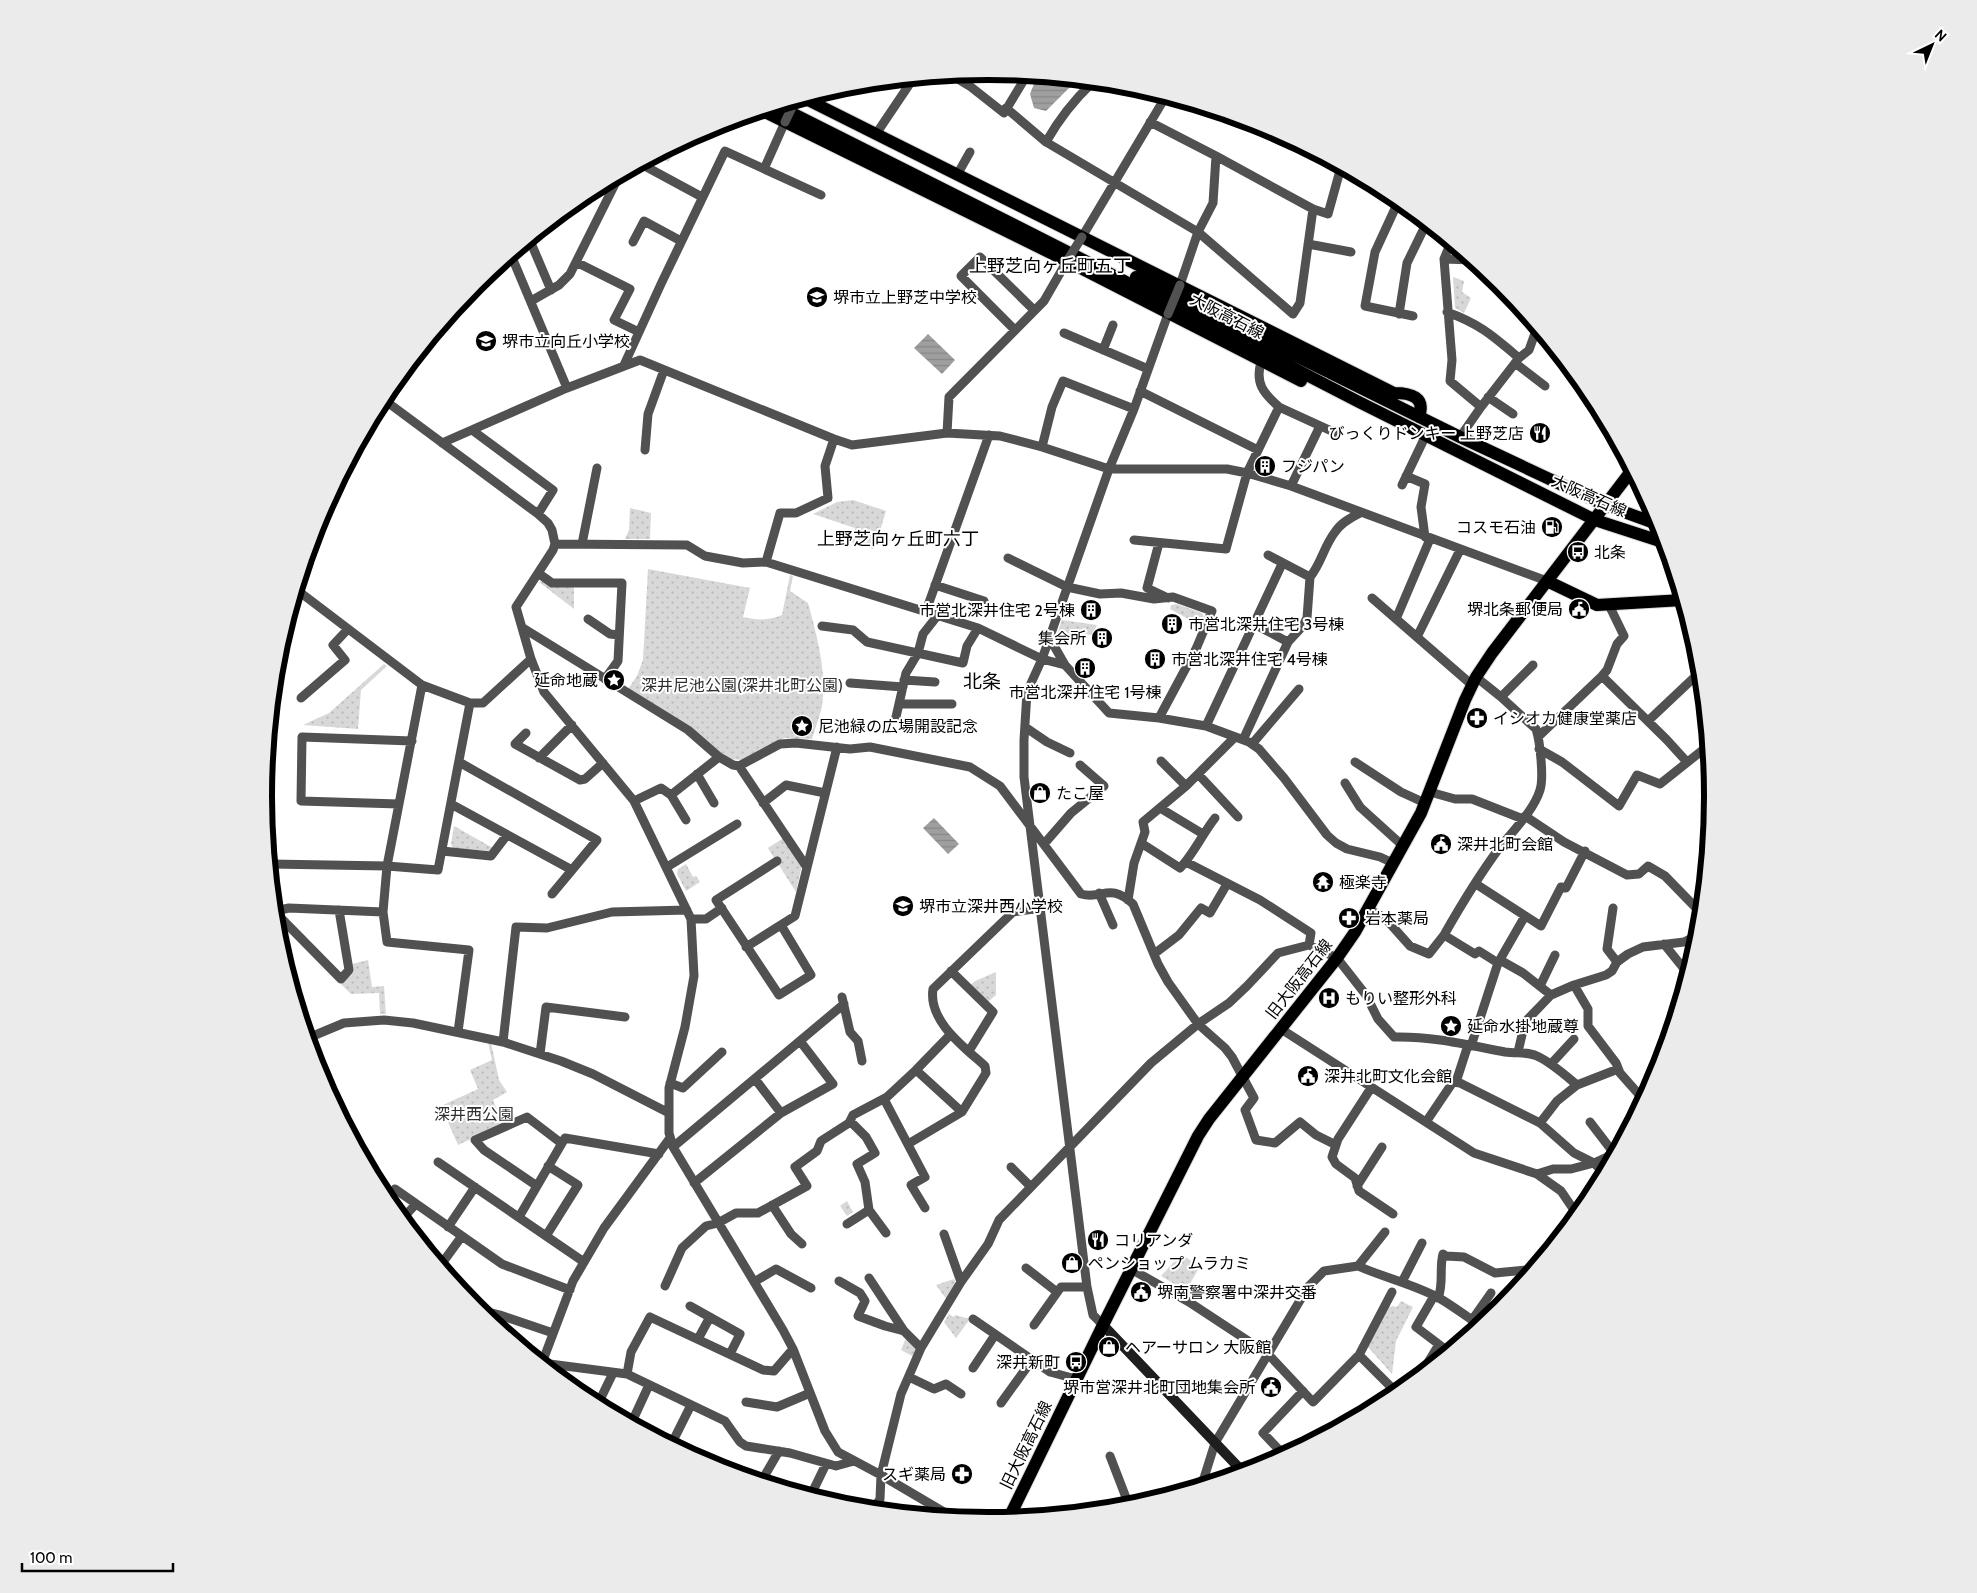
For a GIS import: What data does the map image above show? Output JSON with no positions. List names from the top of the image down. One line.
{"streets":{"main road":["大阪高石線","旧大阪高石線"]},"crossings":[["大阪高石線","旧大阪高石線"]],"districts":["上野芝向ヶ丘町五丁","上野芝向ヶ丘町六丁","北条"],"parks":["深井尼池公園(深井北町公園)","深井西公園"],"places":{"school or university":["堺市立上野芝中学校","堺市立向丘小学校","堺市立深井西小学校"],"restaurant":["びっくりドンキー 上野芝店","コリアンダ"],"building":["フジパン","市営北深井住宅 2号棟","市営北深井住宅 3号棟","集会所","市営北深井住宅 4号棟","市営北深井住宅 1号棟"],"fuel station":["コスモ石油"],"bus stop":["北条","深井新町"],"public building":["堺北条郵便局","深井北町会館","深井北町文化会館","堺南警察署中深井交番","堺市営深井北町団地集会所"],"place":["延命地蔵","尼池緑の広場開設記念","延命水掛地蔵尊"],"pharmacy":["イシオカ健康堂薬店","岩本薬局","スギ薬局"],"shop":["たこ屋","ペンショップ ムラカミ","ヘアーサロン 大阪館"],"temple":["極楽寺"],"hospital":["もりい整形外科"]},"scale_bar":"100 m","north":"top right"}
